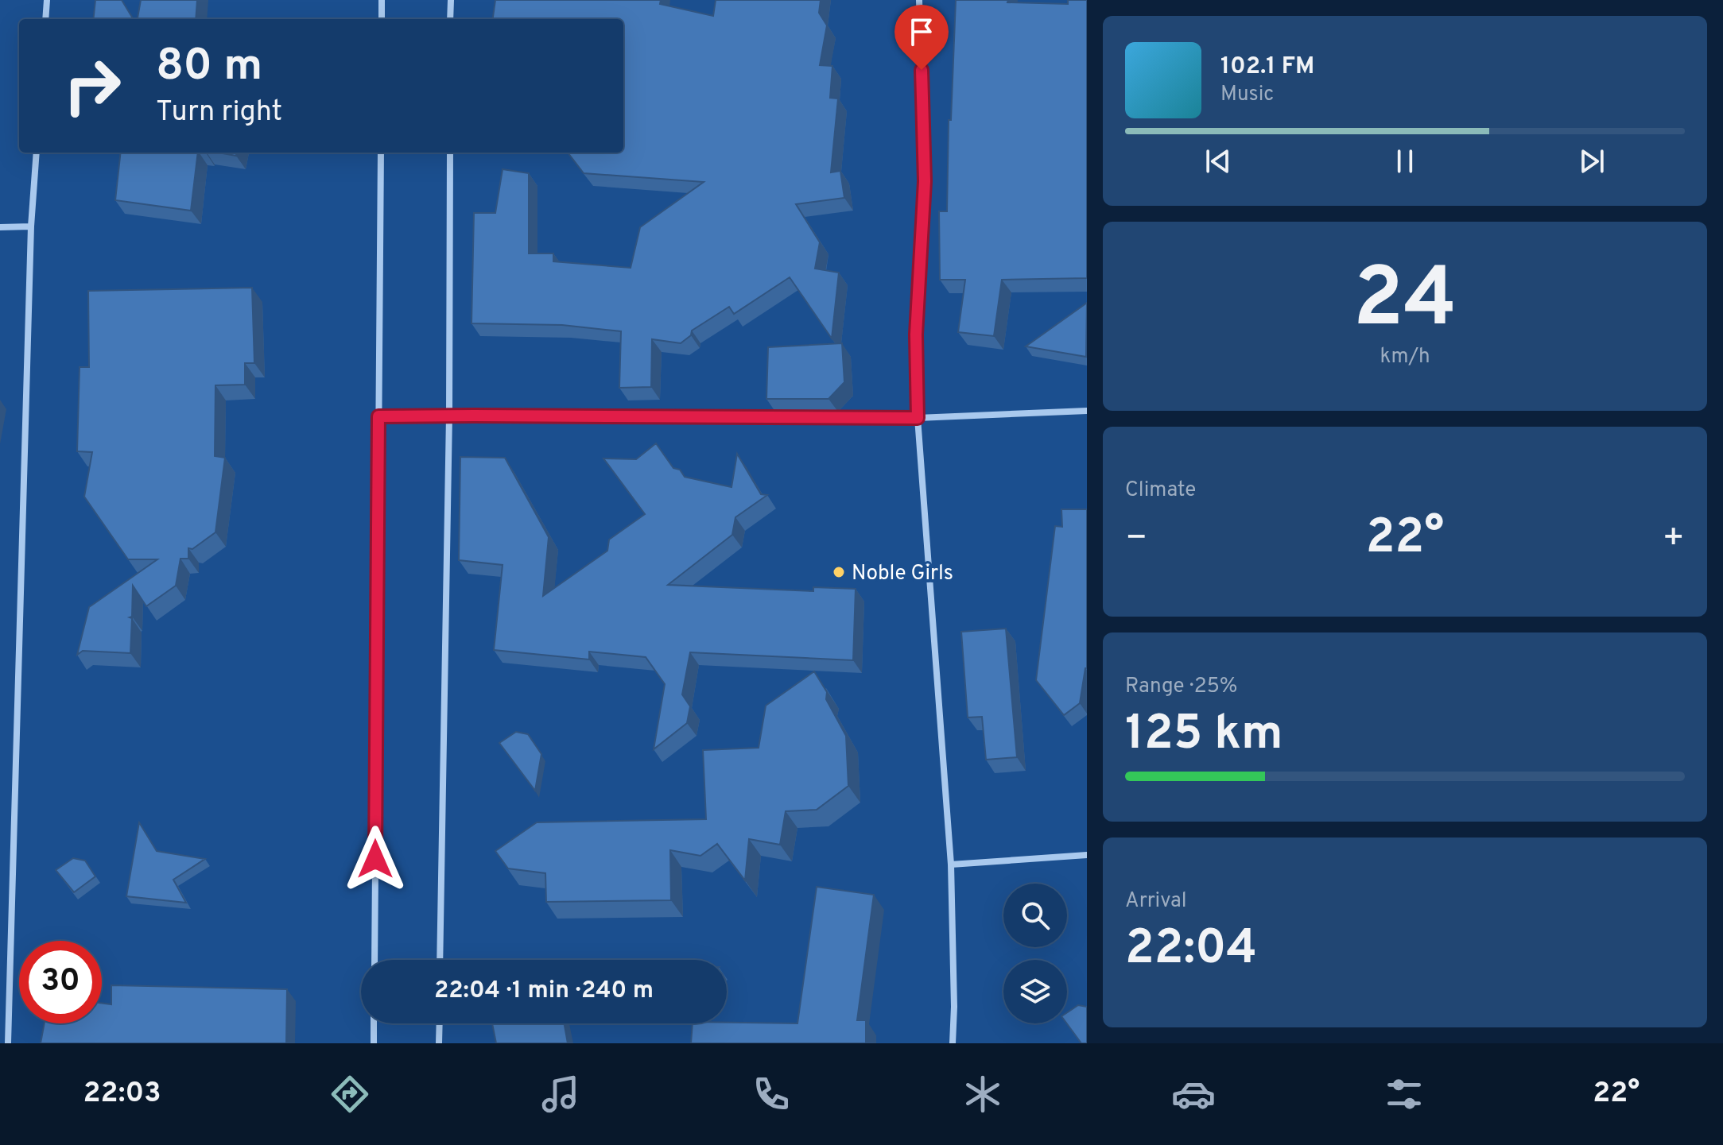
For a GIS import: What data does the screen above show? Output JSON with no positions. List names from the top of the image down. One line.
{"places":["Noble Girls"],"page":{"turn":["80 m","Turn right"],"song":["102.1 FM","Music"],"tile":[["24","km/h"],"Climate",["Range · 25%","125 km"],["Arrival","22:04"]],"heat":["−","22°","+"],"limit":"30","trip":"22:04 · 1 min · 240 m","tabs":["22:03","22°"]}}
